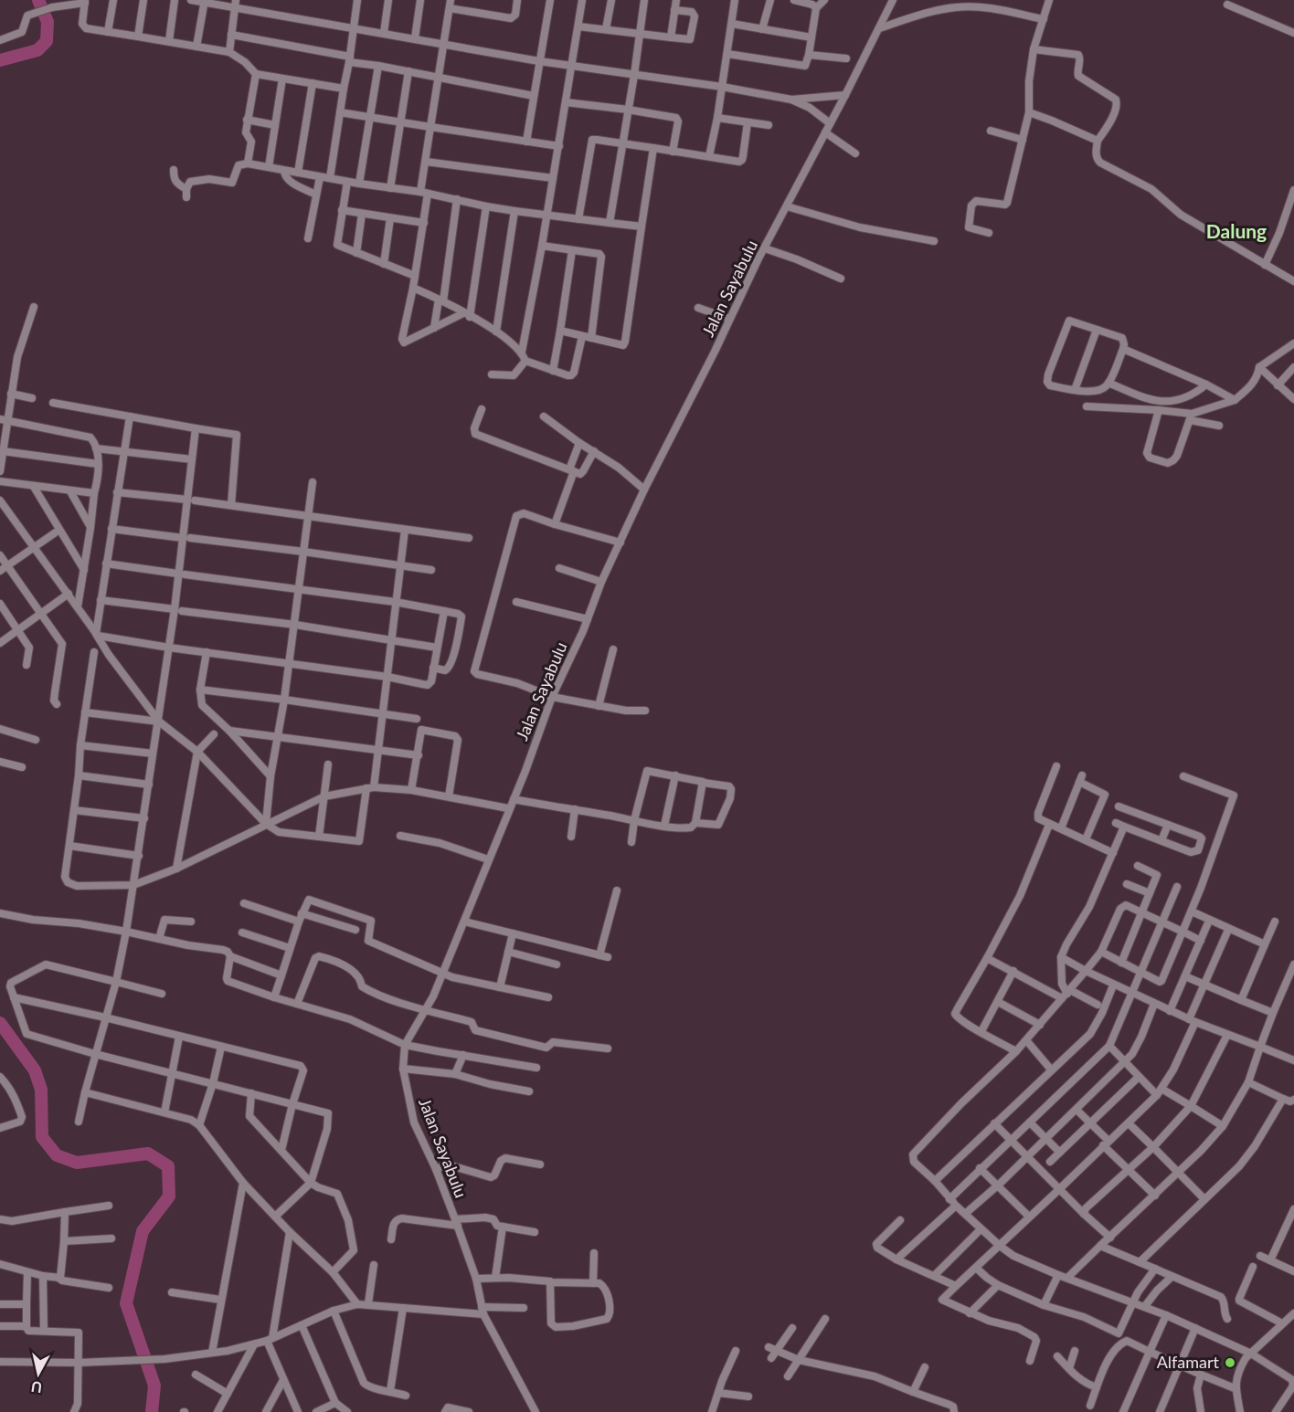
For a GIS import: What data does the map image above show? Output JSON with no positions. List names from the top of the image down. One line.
{"streets":{"street":["Jalan Sayabulu"]},"districts":["Dalung"],"places":["Alfamart"],"north":"bottom"}
